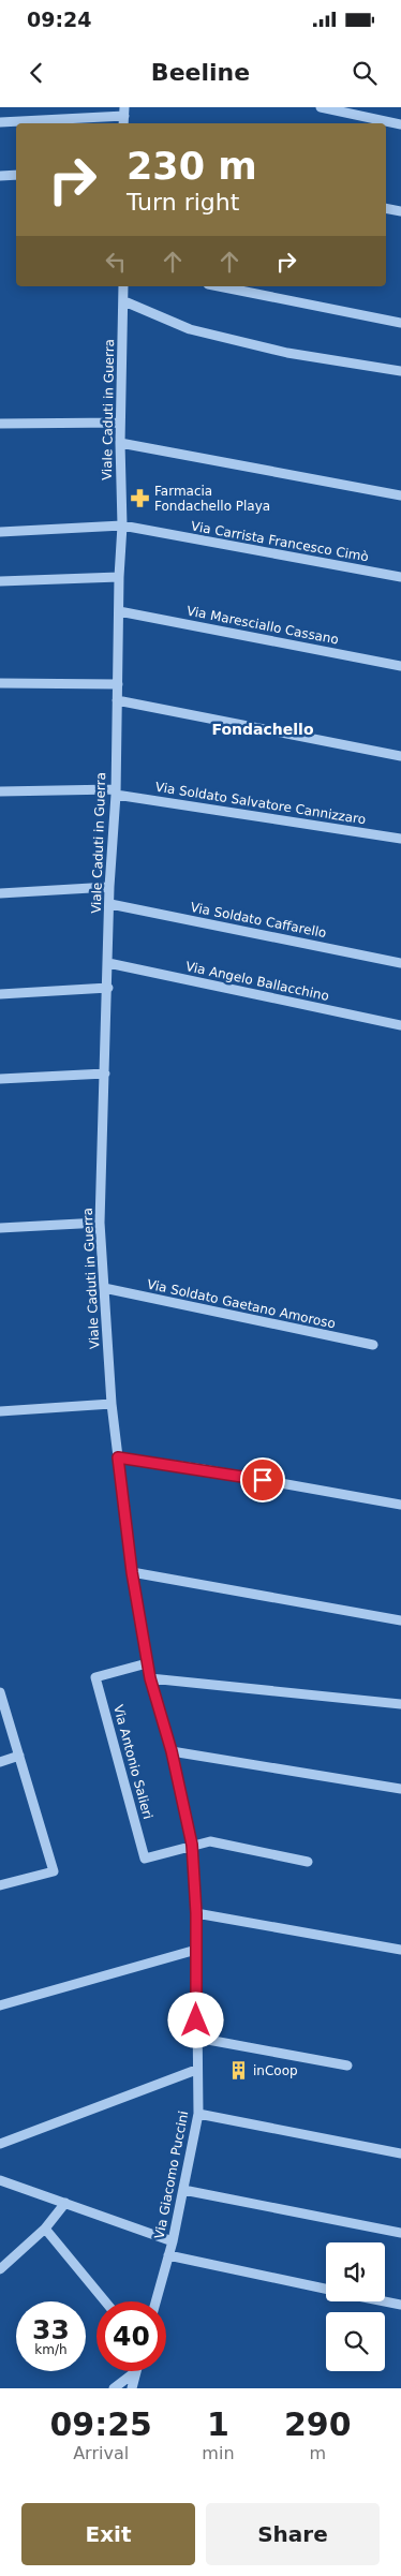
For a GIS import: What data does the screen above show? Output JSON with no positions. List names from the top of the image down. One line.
{"streets":{"street":["Viale Caduti in Guerra","Via Carrista Francesco Cimò","Via Maresciallo Cassano","Via Soldato Salvatore Cannizzaro","Via Soldato Caffarello","Via Angelo Ballacchino","Via Soldato Gaetano Amoroso","Via Antonio Salieri","Via Giacomo Puccini"]},"crossings":[["Viale Caduti in Guerra","Via Carrista Francesco Cimò"],["Viale Caduti in Guerra","Via Maresciallo Cassano"],["Viale Caduti in Guerra","Via Soldato Salvatore Cannizzaro"],["Viale Caduti in Guerra","Via Soldato Caffarello"],["Viale Caduti in Guerra","Via Angelo Ballacchino"],["Viale Caduti in Guerra","Via Soldato Gaetano Amoroso"],["Viale Caduti in Guerra","Via Giacomo Puccini"],["Via Antonio Salieri","Via Giacomo Puccini"]],"districts":["Fondachello"],"places":{"pharmacy":["Farmacia Fondachello Playa"],"building":["inCoop"]},"page":{"status":"09:24","header":"Beeline","turn":["230 m","Turn right"],"speed":"33 km/h","limit":"40","eta":["09:25","Arrival","1","min","290","m"],"buttons":["Exit","Share"]}}
